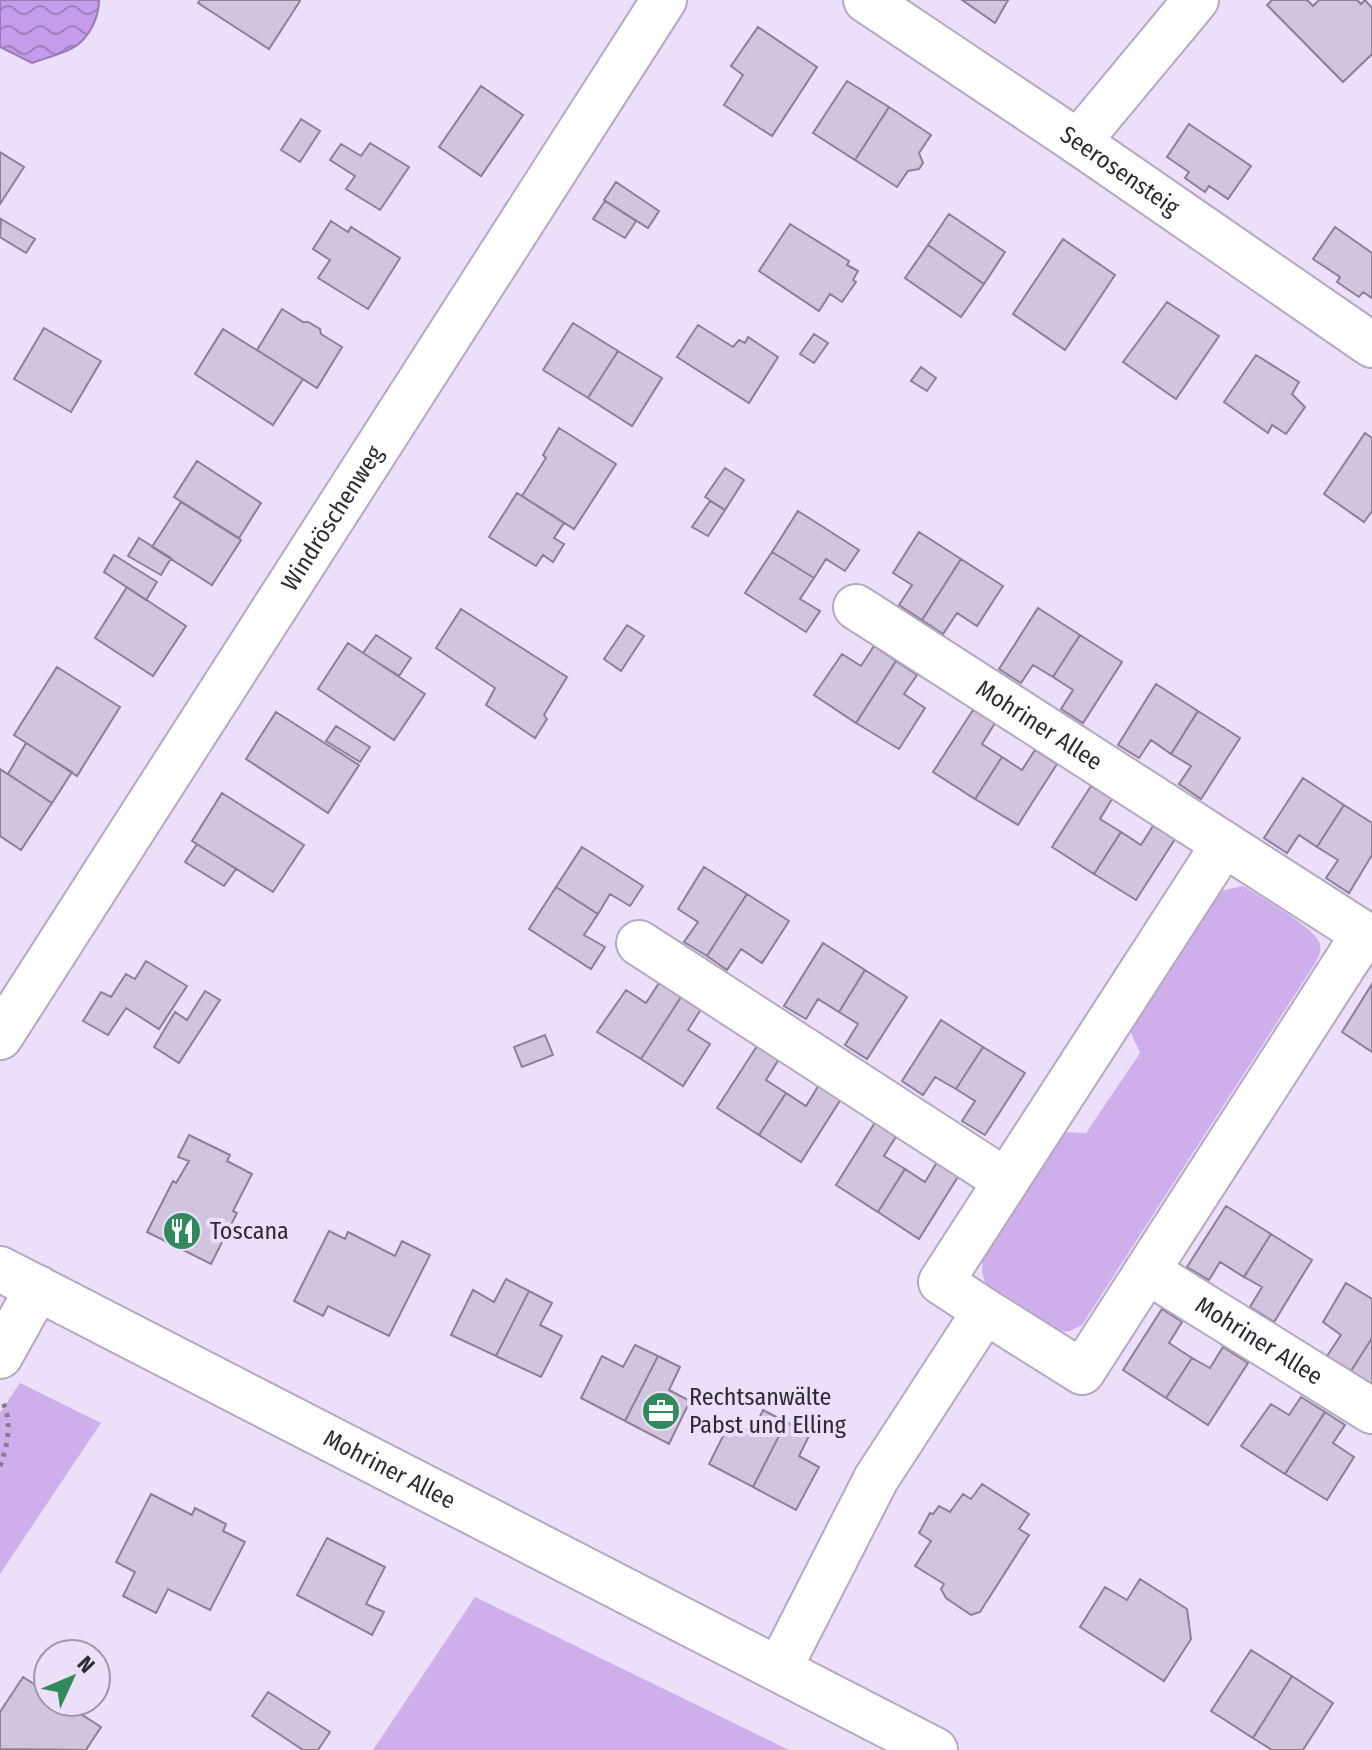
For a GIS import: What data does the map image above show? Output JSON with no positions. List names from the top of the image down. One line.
{"streets":{"street":["Seerosensteig","Windröschenweg","Mohriner Allee"]},"places":{"restaurant":["Toscana"],"office":["Rechtsanwälte Pabst und Elling"]},"north":"top right"}
